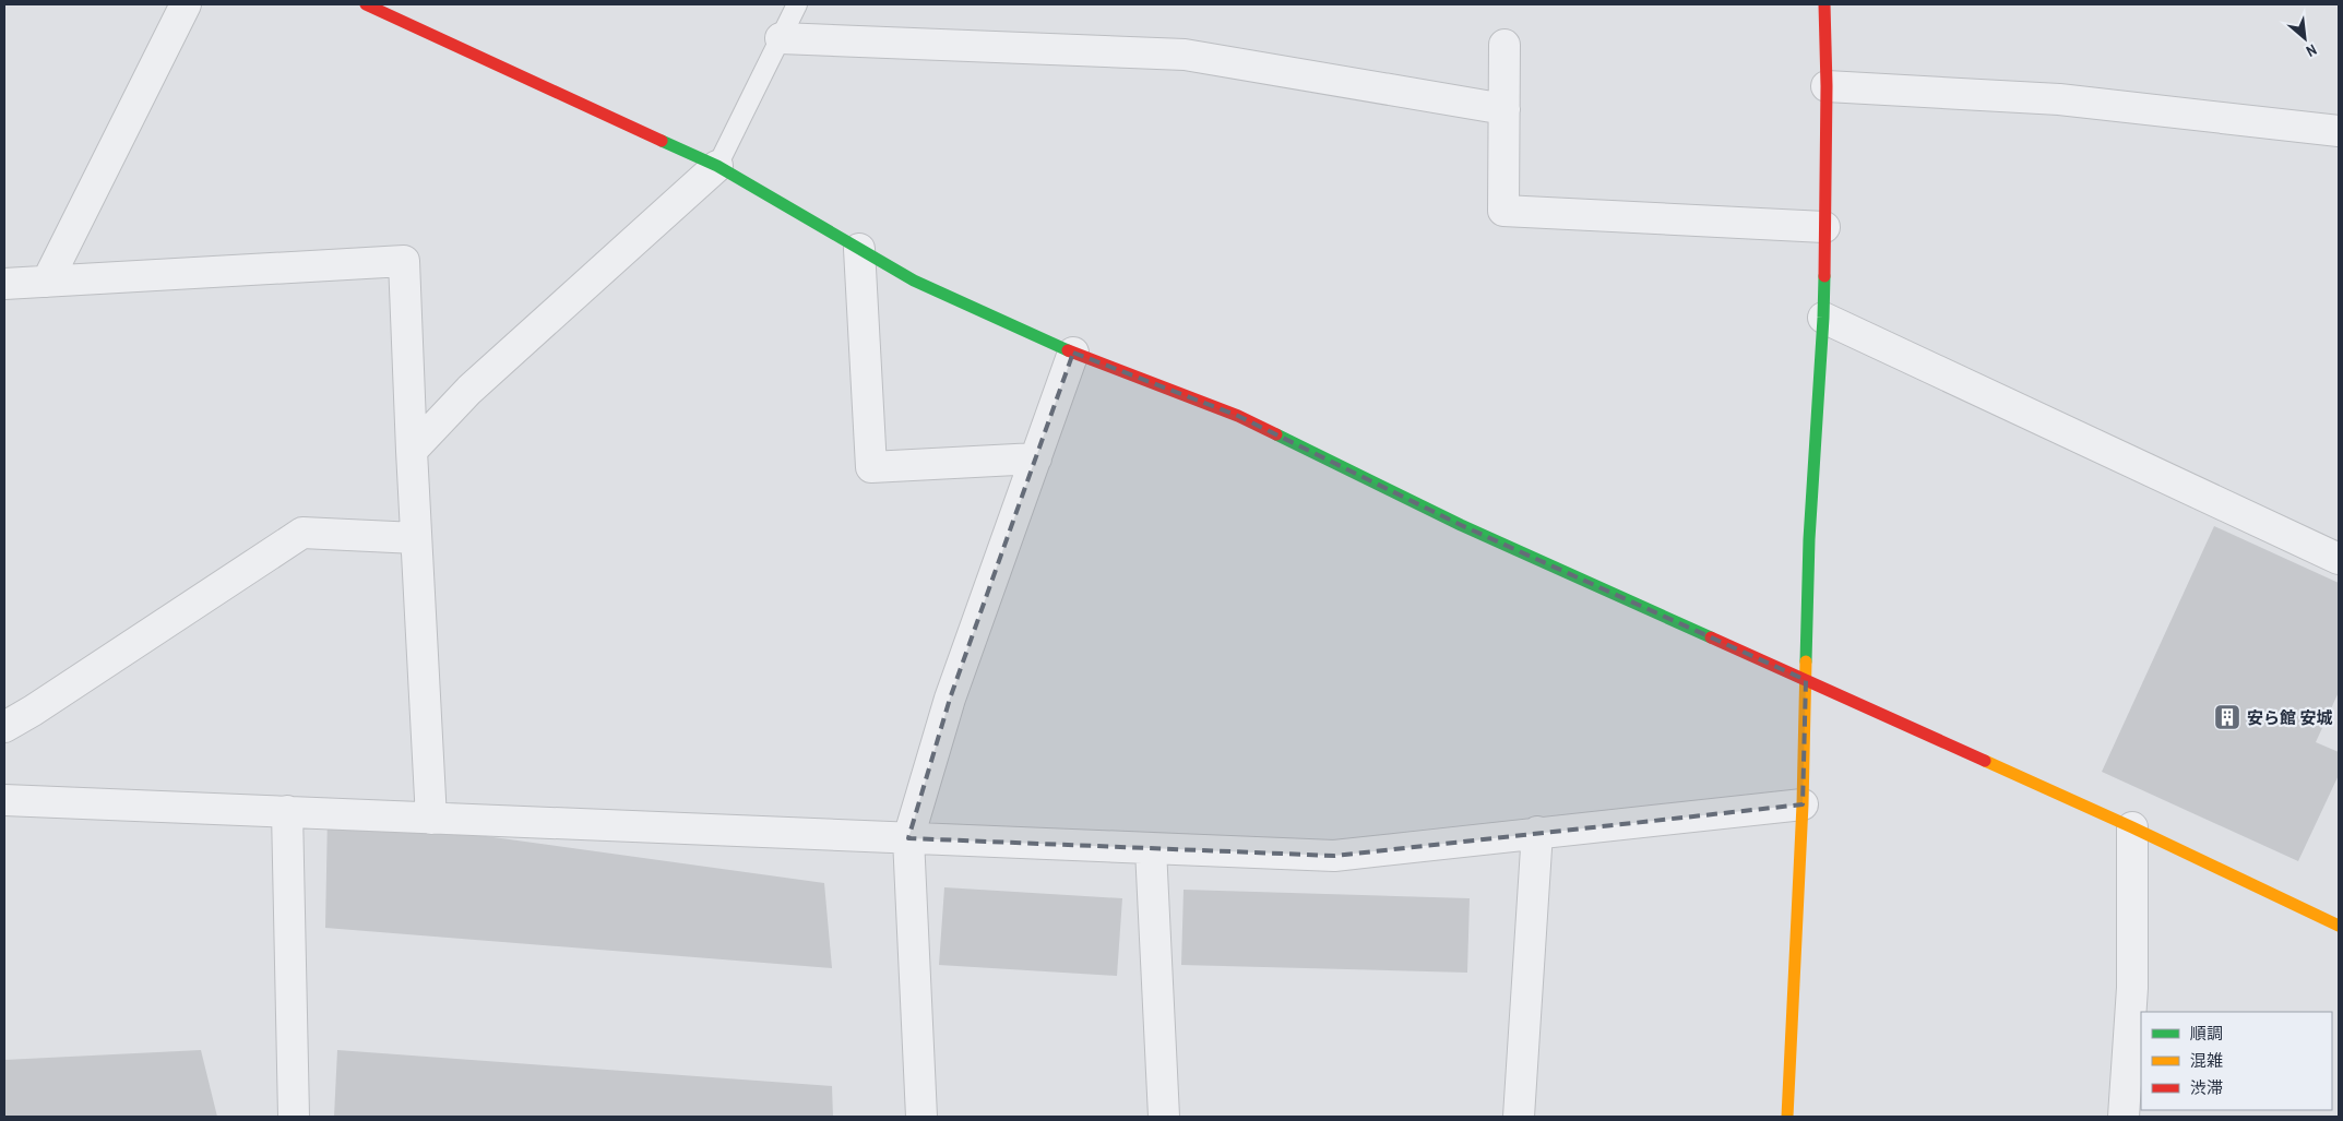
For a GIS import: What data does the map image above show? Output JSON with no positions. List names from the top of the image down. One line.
{"places":{"building":["安ら館 安城"]},"legend":["順調","混雑","渋滞"],"north":"bottom right"}
